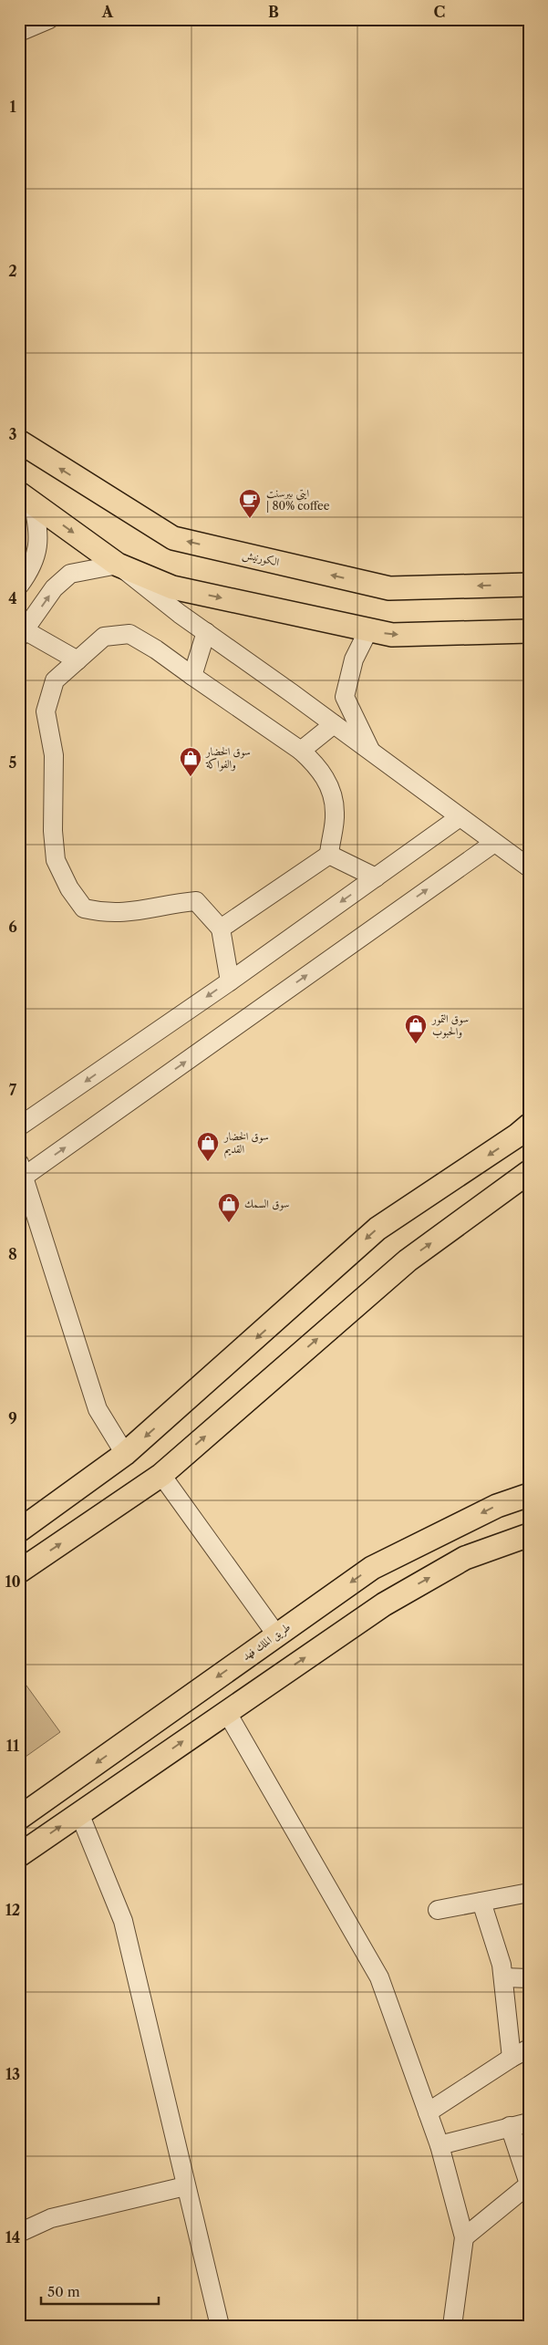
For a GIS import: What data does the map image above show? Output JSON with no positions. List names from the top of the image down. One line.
{"streets":{"main road":["الكورنيش","طريق الملك فهد"]},"places":{"cafe":["ايتي بيرسنت | 80% coffee"],"shop":["سوق الخضار والفواكة","سوق التمور والحبوب","سوق الخضار القديم","سوق السمك"]},"scale_bar":"50 m","grid":{"columns":["A","B","C"],"rows":["1","2","3","4","5","6","7","8","9","10","11","12","13","14"]}}
